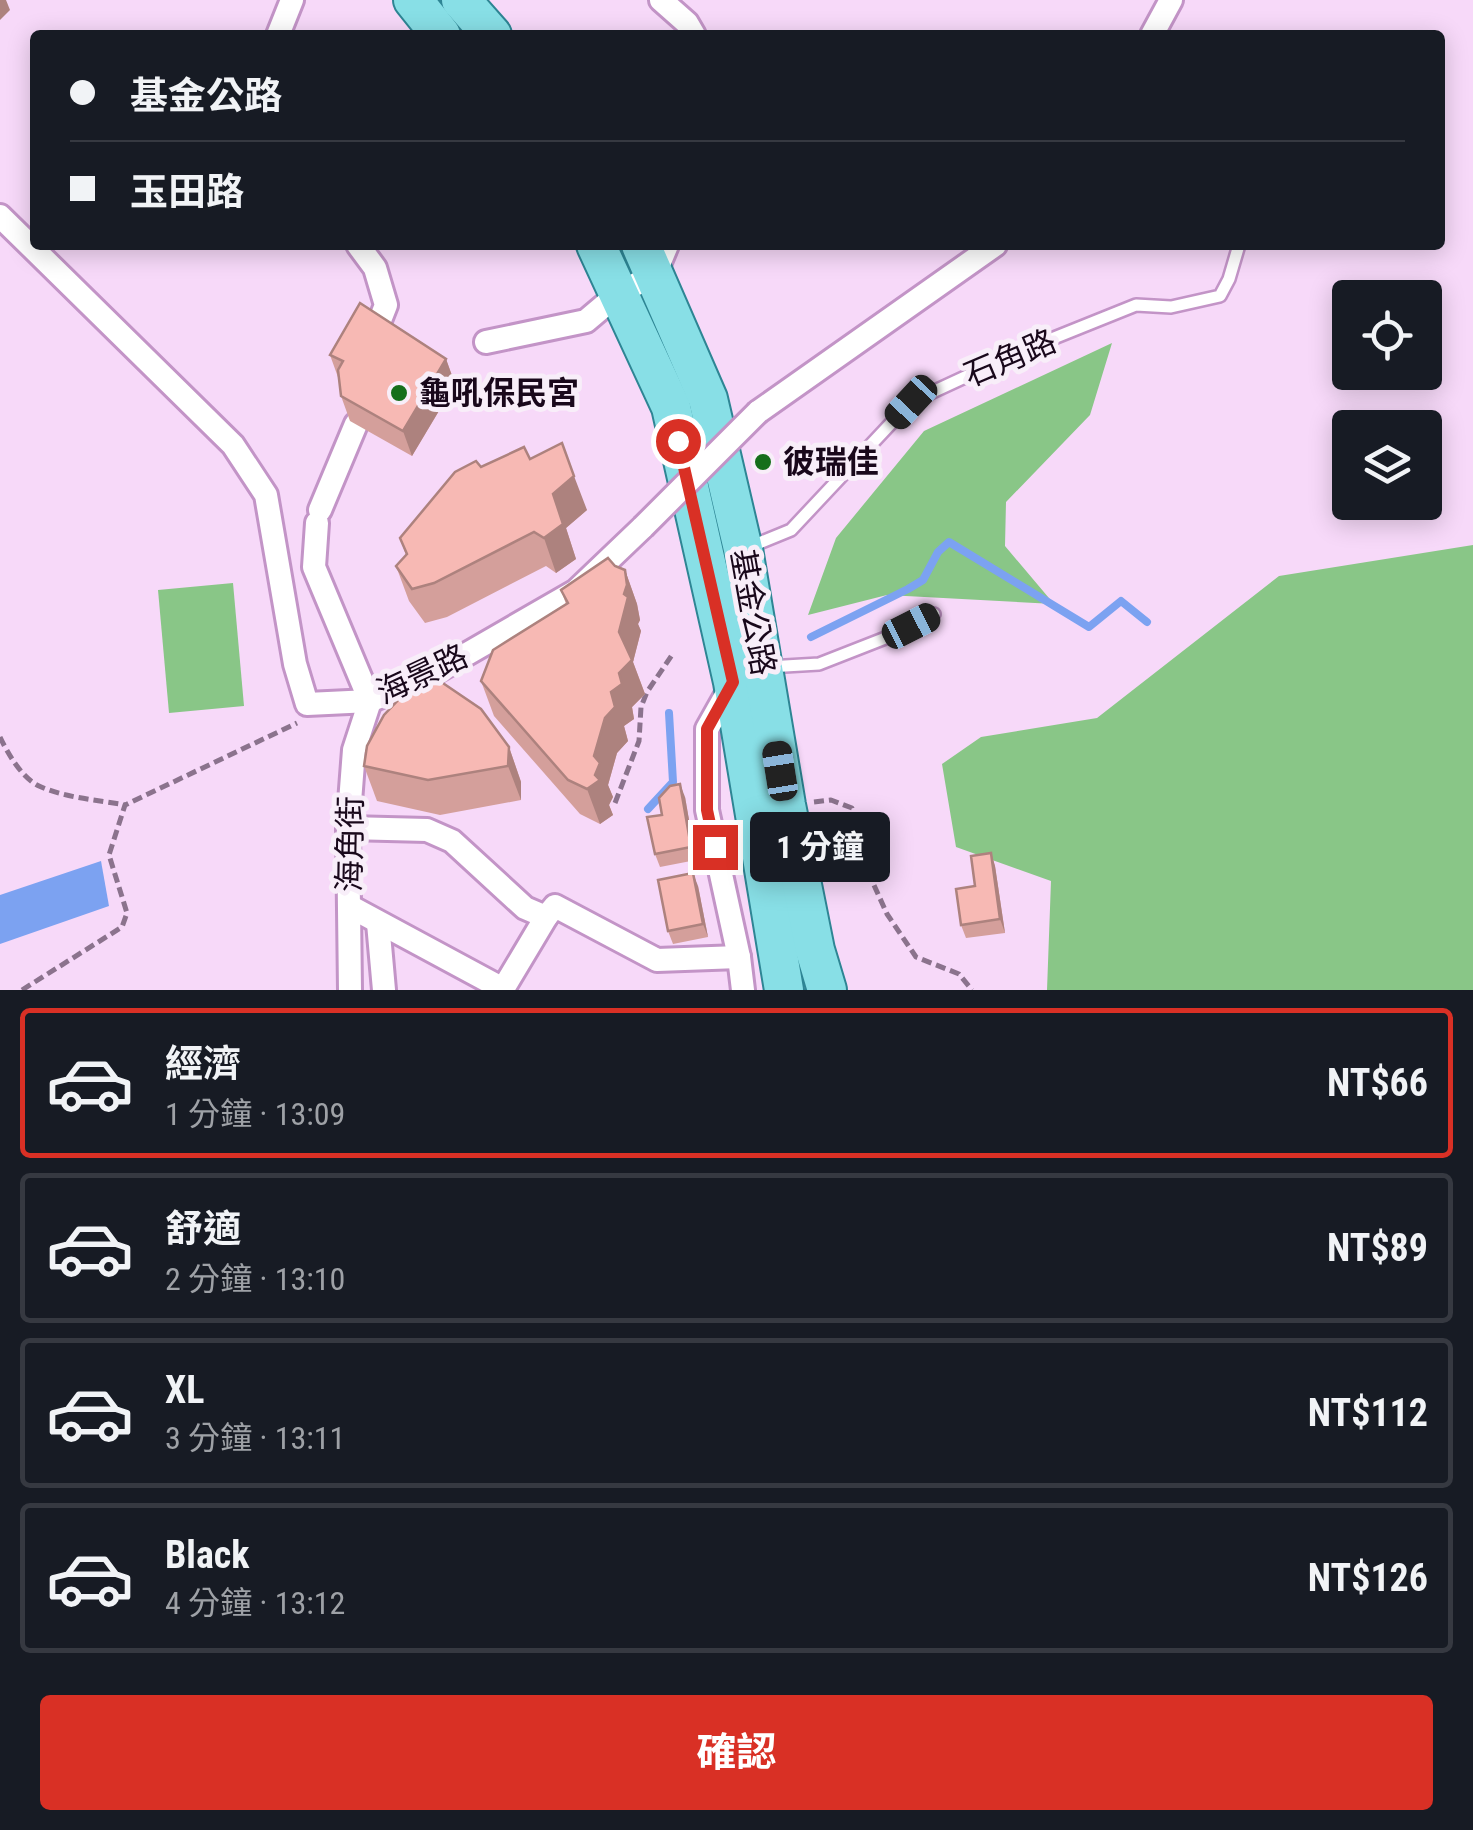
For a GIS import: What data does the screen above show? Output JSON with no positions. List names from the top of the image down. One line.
{"streets":{"main road":["基金公路"],"street":["海景路","海角街"],"lane":["石角路"]},"crossings":[["石角路","基金公路"],["海景路","海角街"]],"places":["龜吼保民宮","彼瑞佳"],"page":{"banner":["基金公路","玉田路"],"bubble":"1 分鐘","list":[{"name":"經濟","note":"1 分鐘 · 13:09","value":"NT$66"},{"name":"舒適","note":"2 分鐘 · 13:10","value":"NT$89"},{"name":"XL","note":"3 分鐘 · 13:11","value":"NT$112"},{"name":"Black","note":"4 分鐘 · 13:12","value":"NT$126"}],"buttons":"確認"}}
